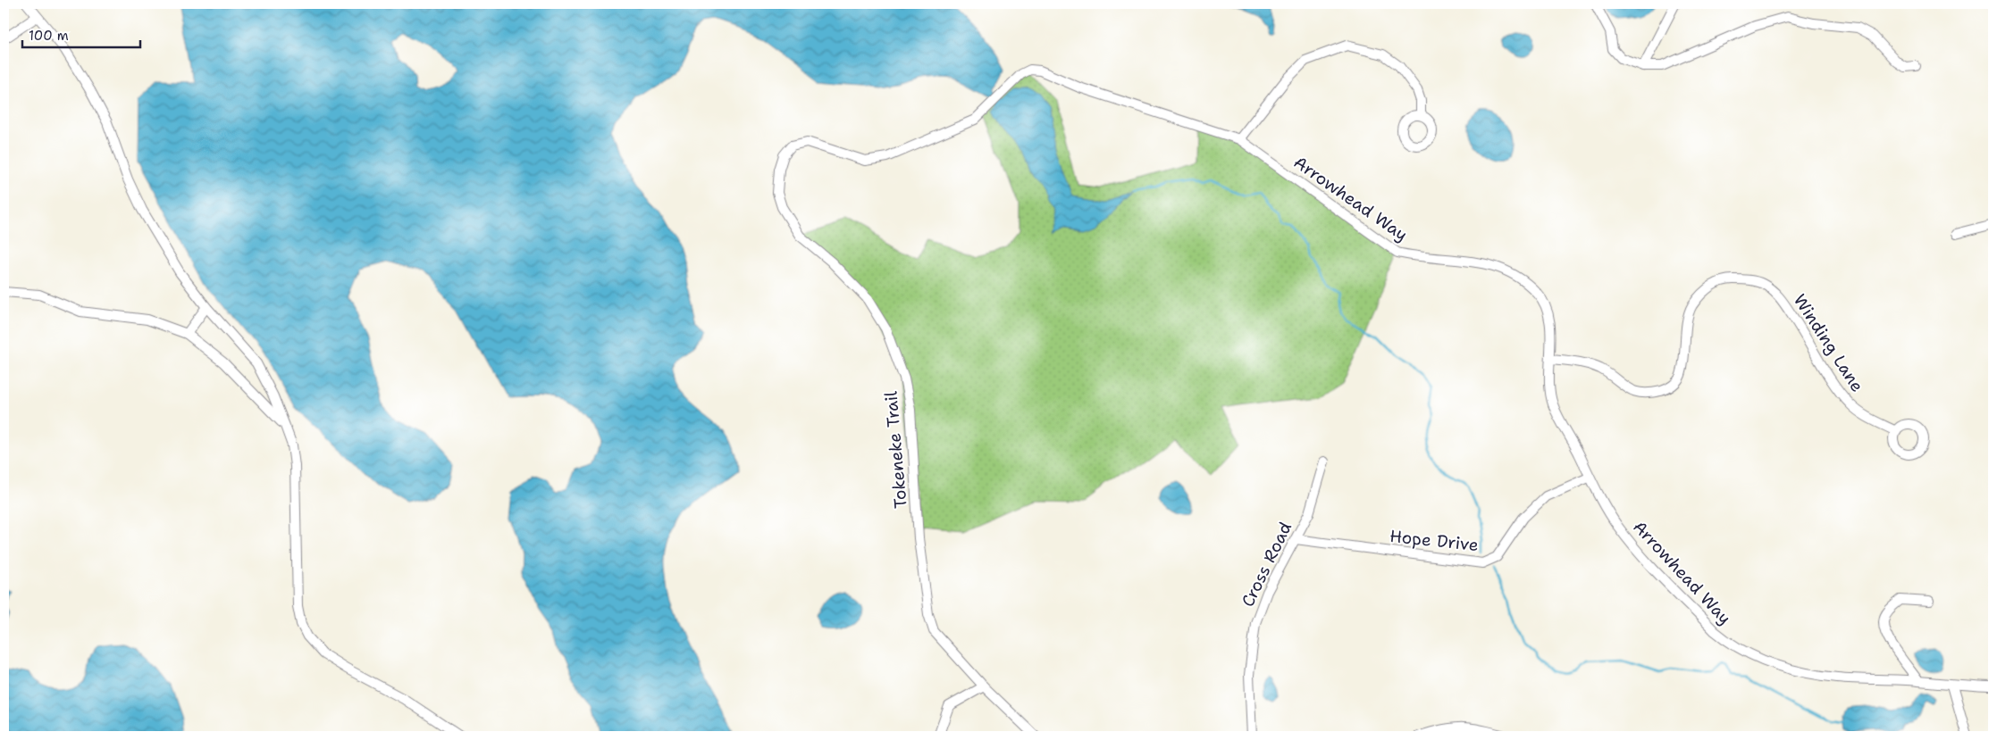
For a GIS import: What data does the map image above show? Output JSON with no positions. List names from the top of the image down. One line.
{"streets":{"street":["Arrowhead Way","Winding Lane","Tokeneke Trail","Hope Drive","Cross Road"]},"crossings":[["Arrowhead Way","Winding Lane"],["Arrowhead Way","Tokeneke Trail"],["Arrowhead Way","Hope Drive"],["Hope Drive","Cross Road"]],"scale_bar":"100 m"}
